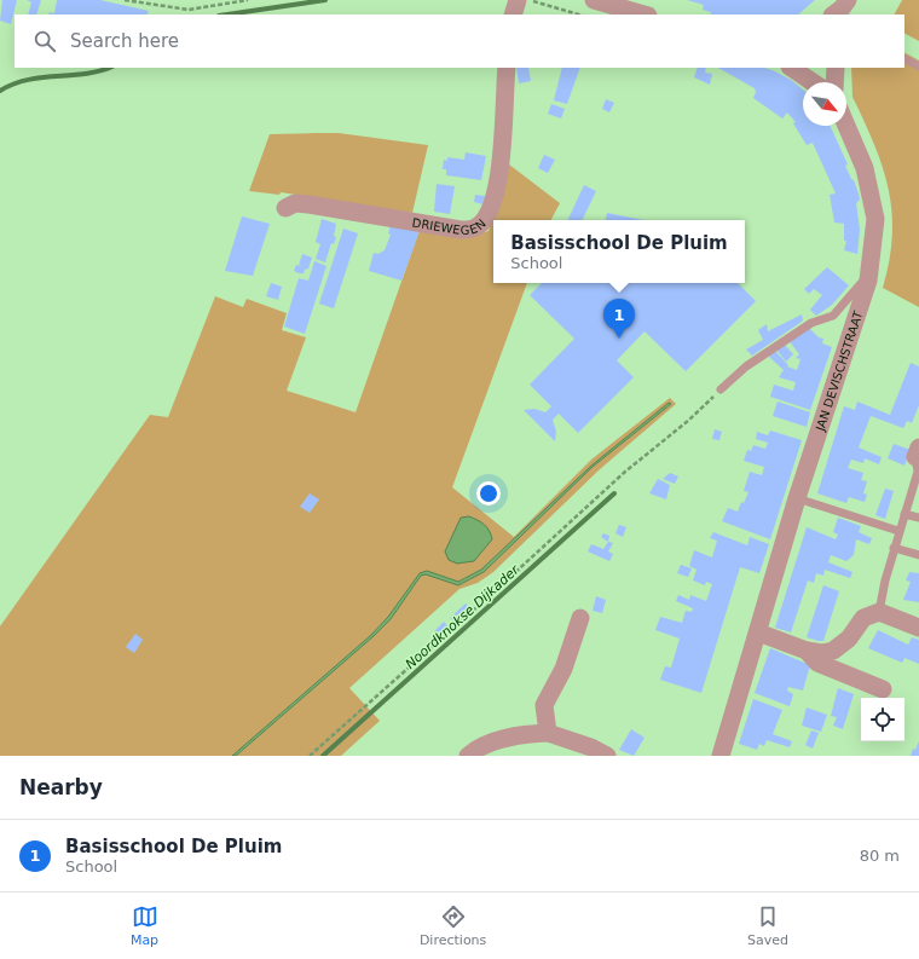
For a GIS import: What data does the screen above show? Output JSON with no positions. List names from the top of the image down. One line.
{"streets":{"street":["DRIEWEGEN","JAN DEVISCHSTRAAT"]},"water":["Noordknokse Dijkader"],"north":"bottom right","page":{"search":"Search here","popup":["Basisschool De Pluim","School"],"pins":"1","heading":"Nearby","list":[{"mark":"1","name":"Basisschool De Pluim","note":"School","value":"80 m"}],"nav":["Map","Directions","Saved"]}}
